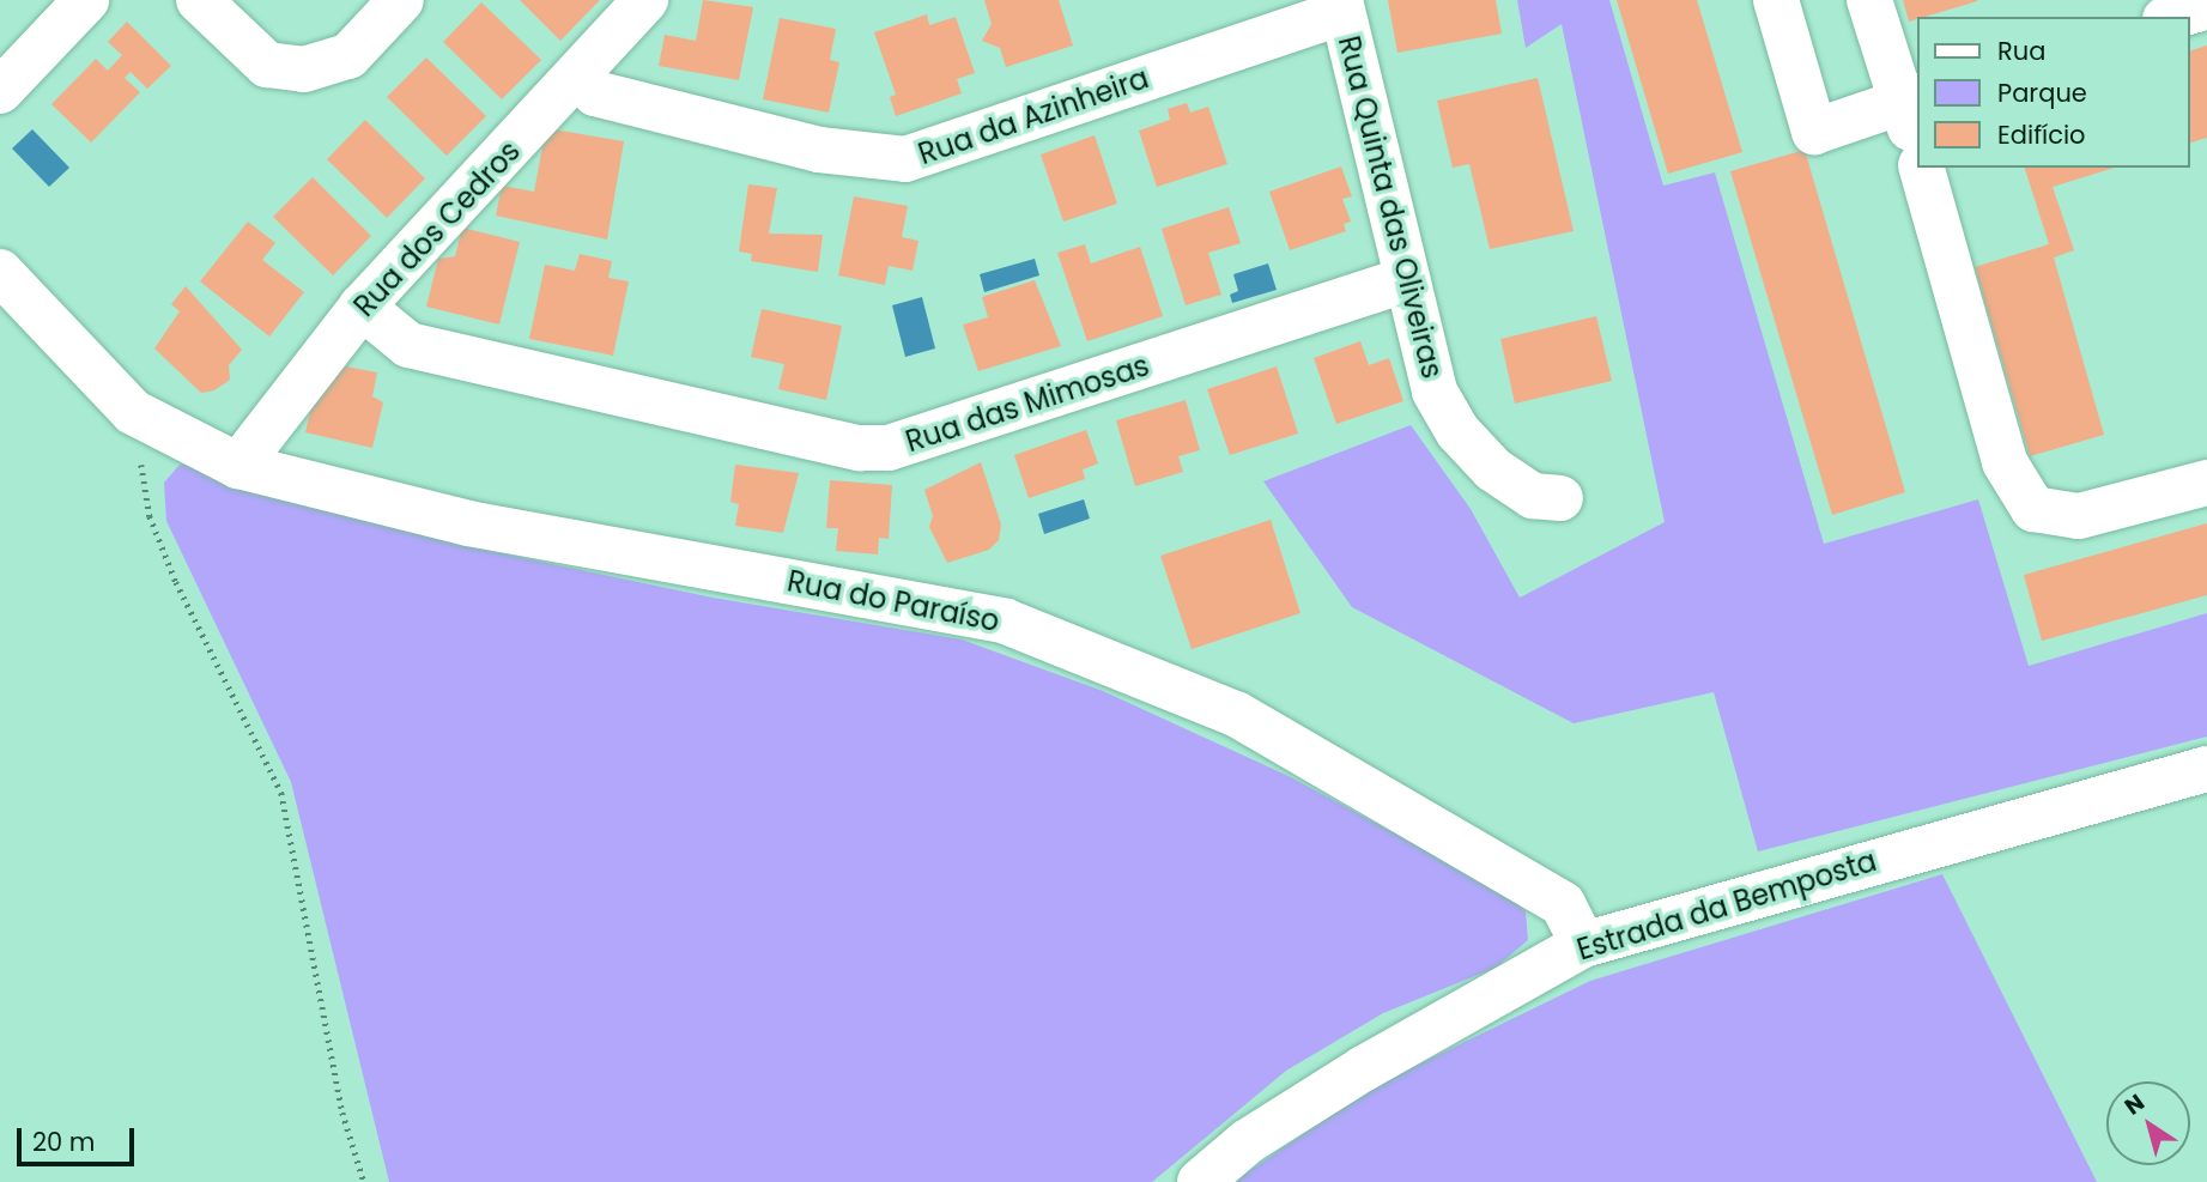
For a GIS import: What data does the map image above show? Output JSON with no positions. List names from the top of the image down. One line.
{"streets":{"street":["Rua da Azinheira","Rua Quinta das Oliveiras","Rua dos Cedros","Rua das Mimosas","Rua do Paraíso","Estrada da Bemposta"]},"crossings":[["Rua da Azinheira","Rua Quinta das Oliveiras"],["Rua da Azinheira","Rua dos Cedros"],["Rua Quinta das Oliveiras","Rua das Mimosas"],["Rua dos Cedros","Rua das Mimosas"],["Rua dos Cedros","Rua do Paraíso"],["Rua do Paraíso","Estrada da Bemposta"]],"legend":["Rua","Parque","Edifício"],"scale_bar":"20 m","north":"top left"}
